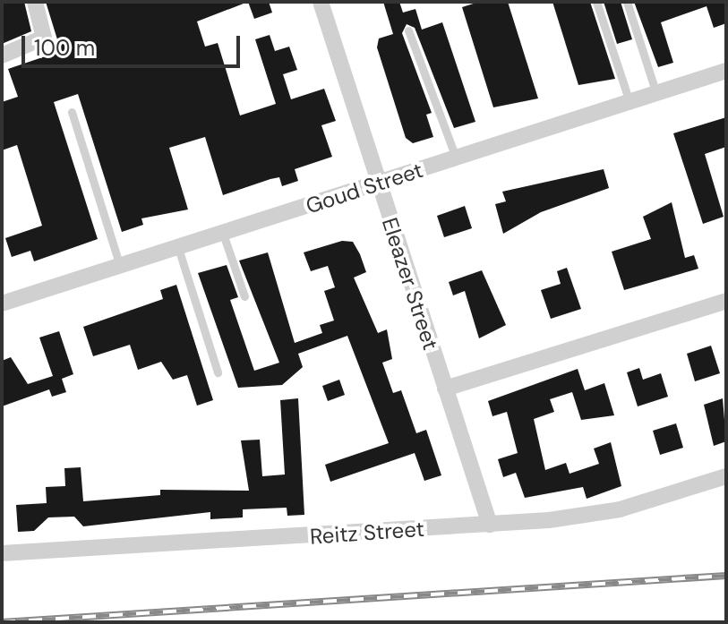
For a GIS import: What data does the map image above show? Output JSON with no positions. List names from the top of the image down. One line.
{"streets":{"street":["Goud Street","Eleazer Street","Reitz Street"]},"crossings":[["Goud Street","Eleazer Street"],["Eleazer Street","Reitz Street"]],"scale_bar":"100 m"}
